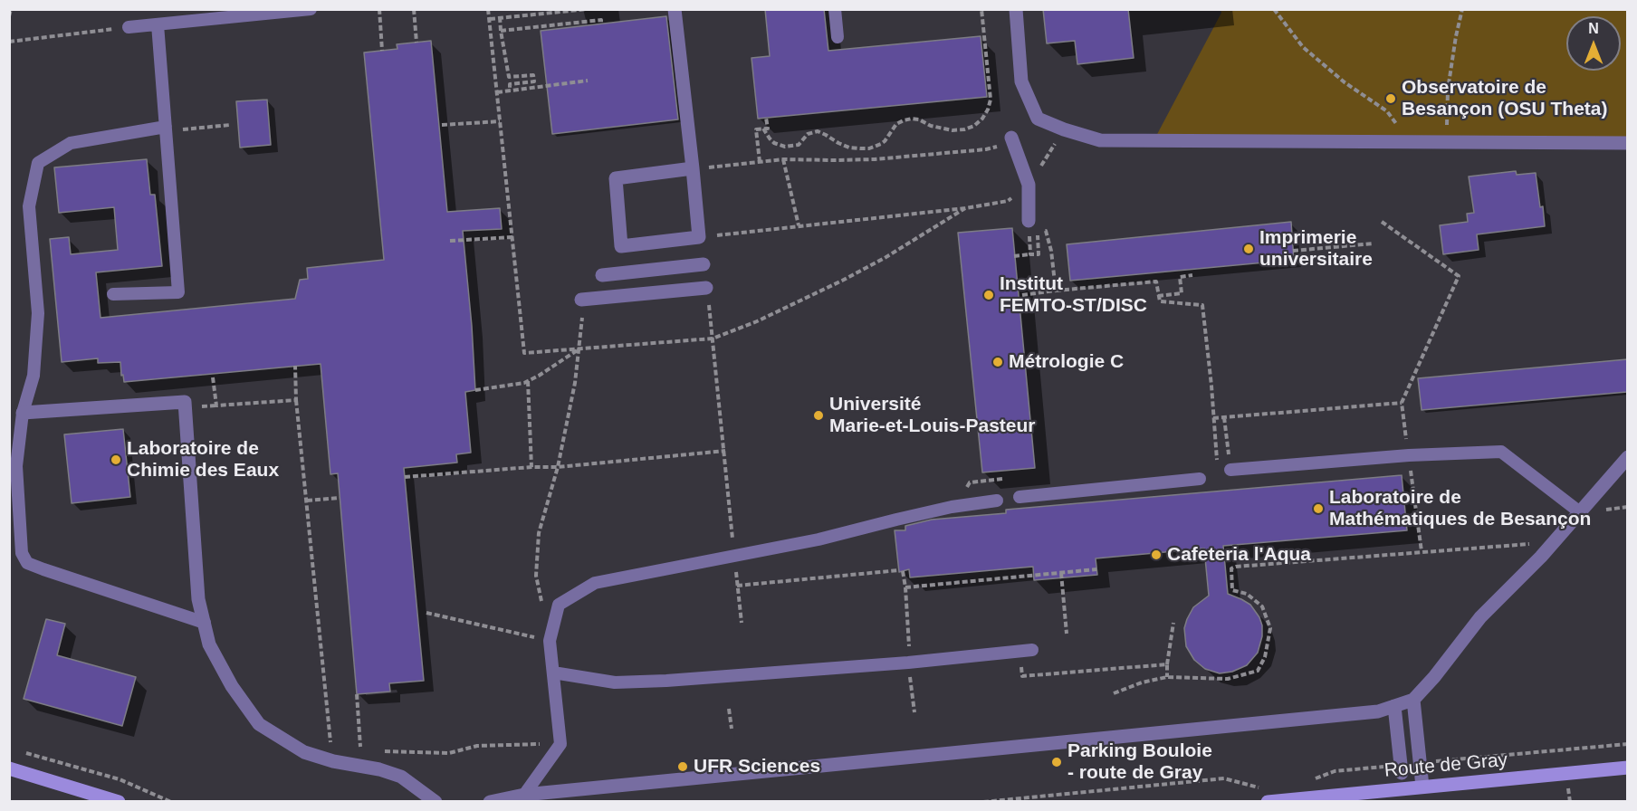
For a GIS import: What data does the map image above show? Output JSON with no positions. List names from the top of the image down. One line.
{"streets":{"main road":["Route de Gray"]},"places":["Observatoire de Besançon (OSU Theta)","Imprimerie universitaire","Institut FEMTO-ST/DISC","Métrologie C","Université Marie-et-Louis-Pasteur","Laboratoire de Chimie des Eaux","Laboratoire de Mathématiques de Besançon","Cafeteria l'Aqua","Parking Bouloie - route de Gray","UFR Sciences"],"north":"top"}
